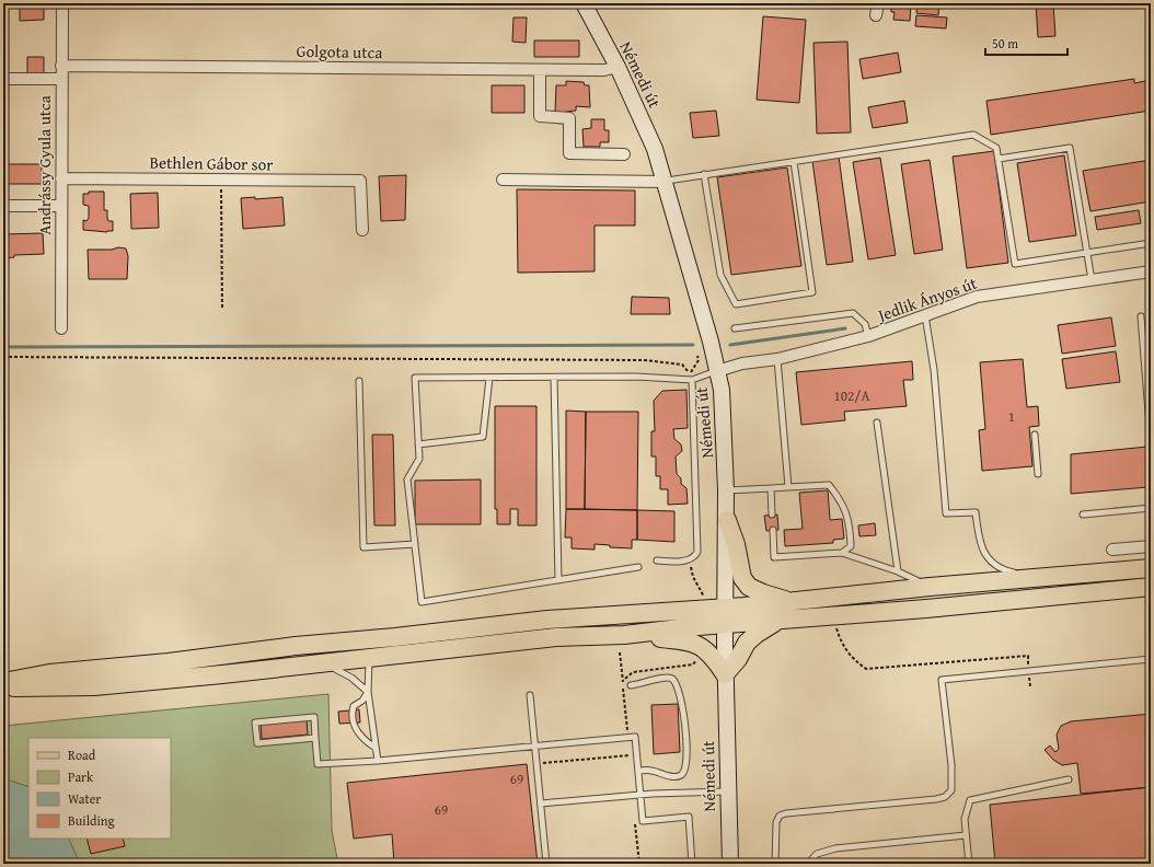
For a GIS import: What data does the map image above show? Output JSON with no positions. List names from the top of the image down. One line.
{"streets":{"main road":["Némedi út"],"street":["Golgota utca","Bethlen Gábor sor","Andrássy Gyula utca","Jedlik Ányos út"]},"crossings":[["Golgota utca","Némedi út"],["Golgota utca","Andrássy Gyula utca"],["Némedi út","Jedlik Ányos út"],["Bethlen Gábor sor","Andrássy Gyula utca"]],"house_numbers":["102/A","1","69","69"],"legend":["Road","Park","Water","Building"],"scale_bar":"50 m"}
